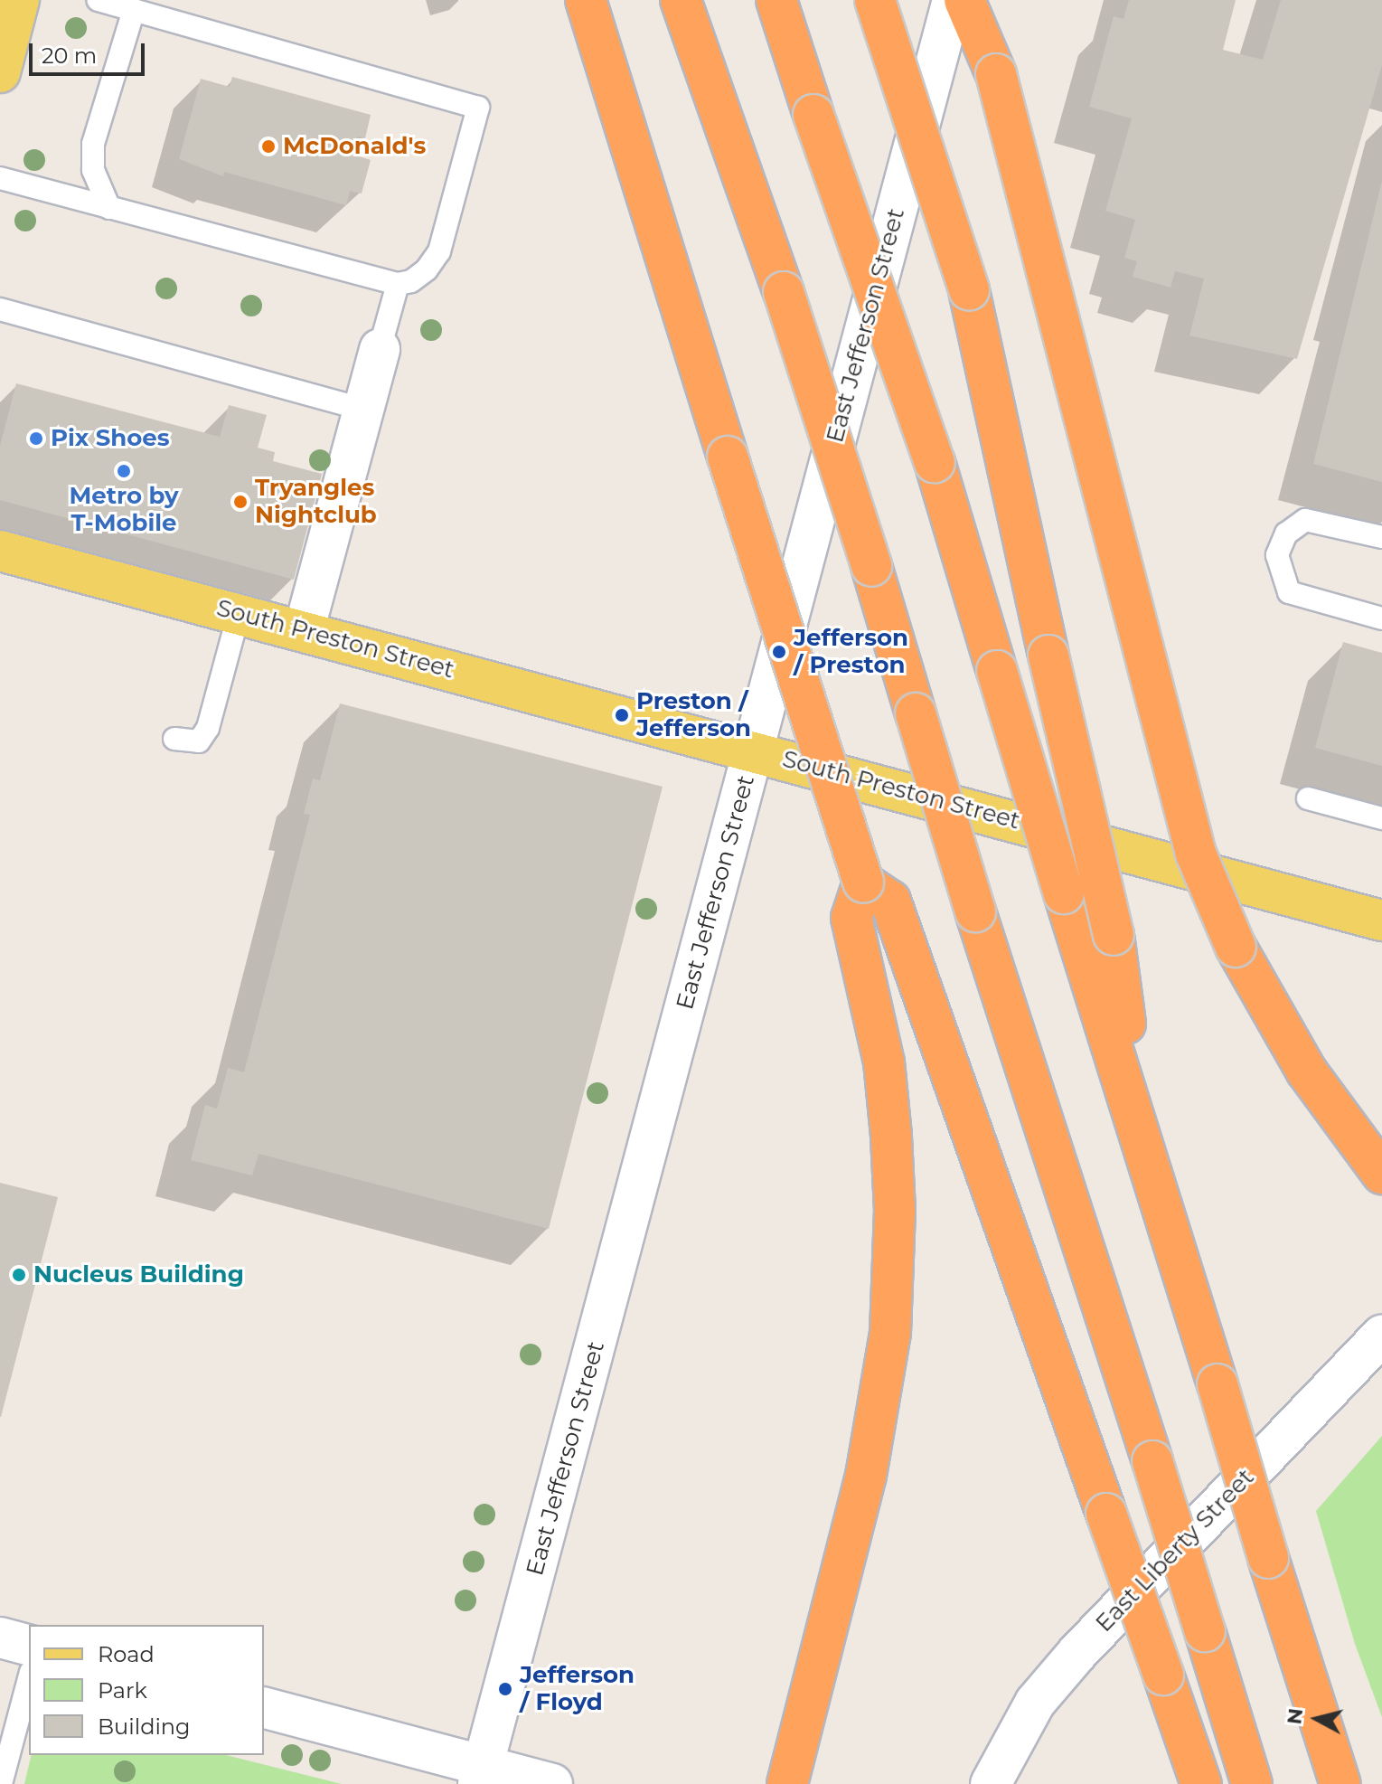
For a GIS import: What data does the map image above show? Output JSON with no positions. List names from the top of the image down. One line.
{"streets":{"main road":["East Jefferson Street","South Preston Street","East Liberty Street"]},"crossings":[["East Jefferson Street","South Preston Street"]],"places":["McDonald's","Pix Shoes","Metro by T-Mobile","Tryangles Nightclub","Jefferson / Preston","Preston / Jefferson","Nucleus Building","Jefferson / Floyd"],"legend":["Road","Park","Building"],"scale_bar":"20 m","north":"left"}
